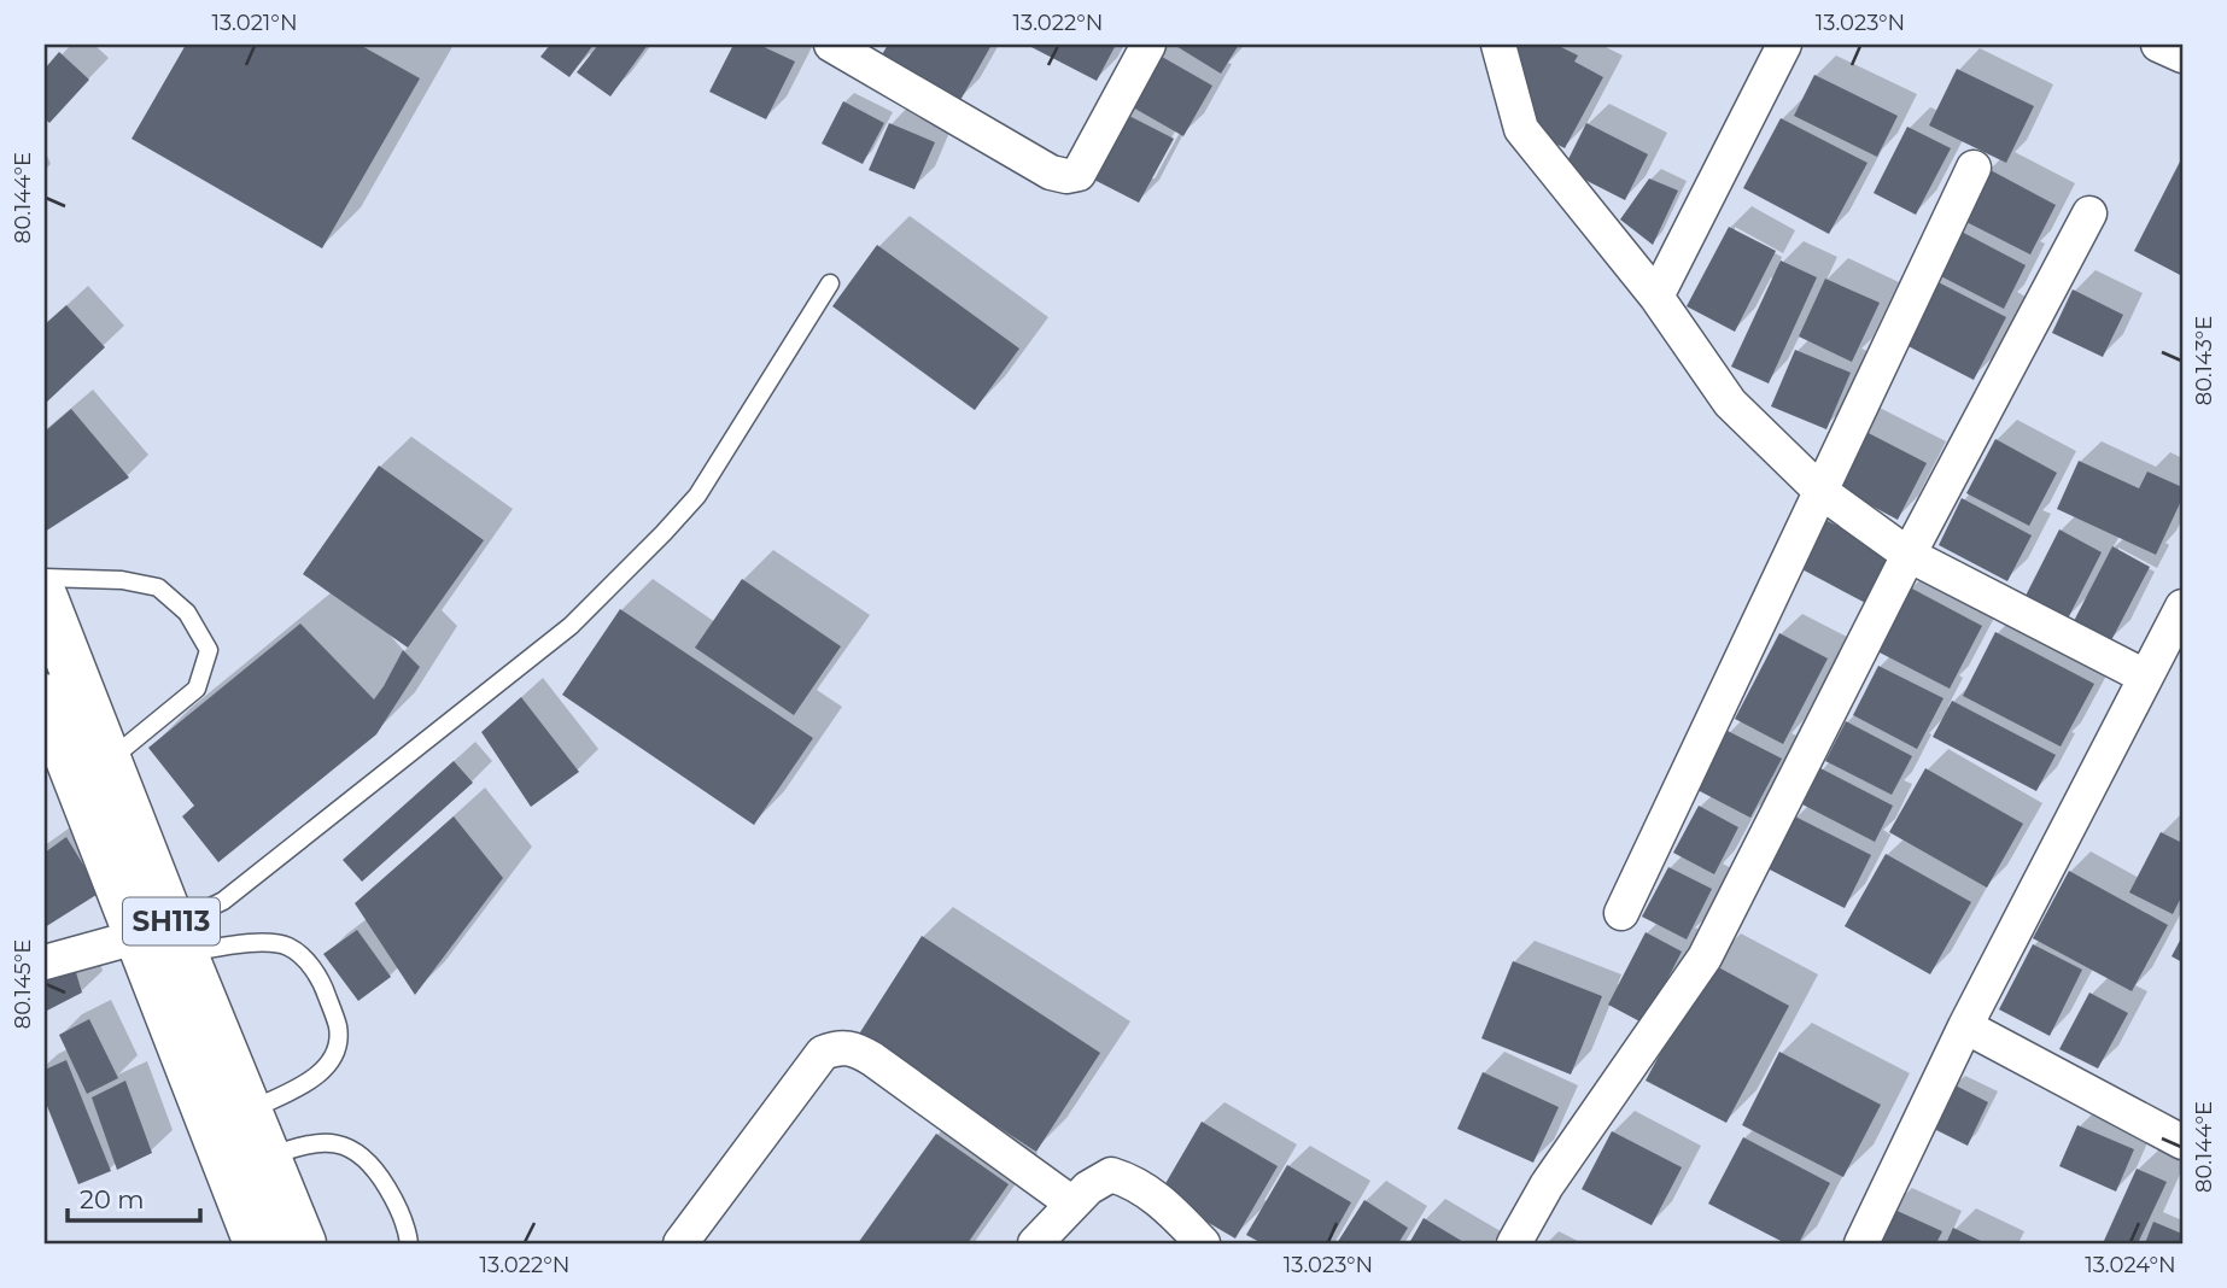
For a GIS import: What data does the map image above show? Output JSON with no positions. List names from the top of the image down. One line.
{"streets":{"main road":["SH113"]},"scale_bar":"20 m","coordinates":["13.021°N","13.022°N","13.023°N","80.144°E","80.143°E","80.145°E","13.024°N"]}
